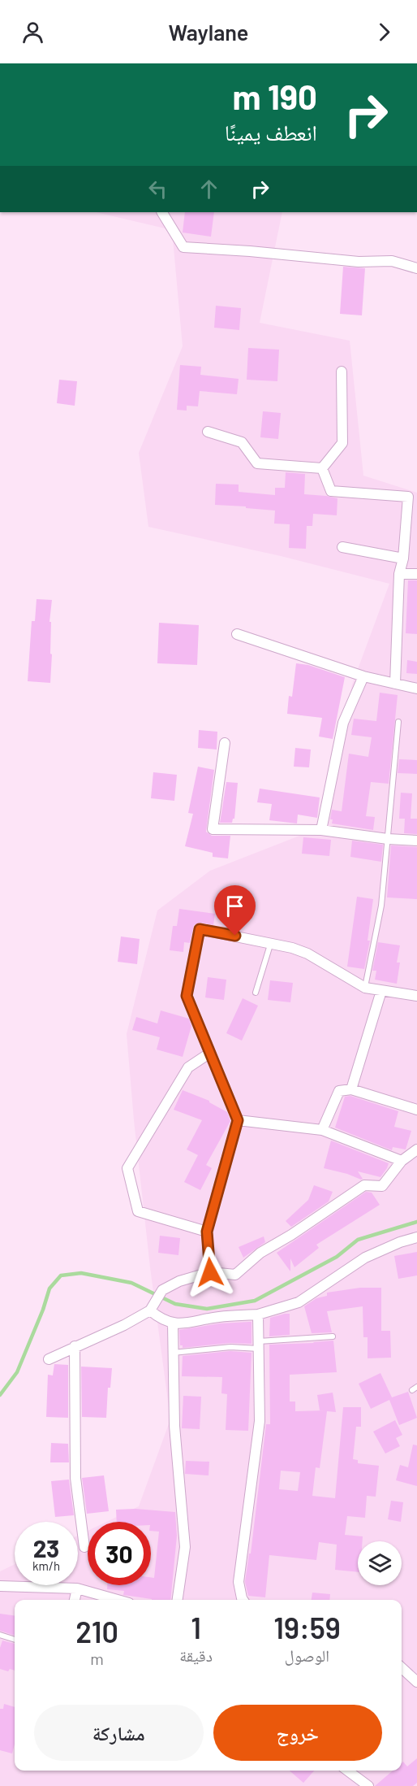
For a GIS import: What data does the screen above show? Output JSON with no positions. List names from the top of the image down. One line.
{"page":{"header":"Waylane","turn":["190 m","انعطف يمينًا"],"speed":"23 km/h","limit":"30","eta":["19:59","الوصول","1","دقيقة","210","m"],"buttons":["خروج","مشاركة"]}}
